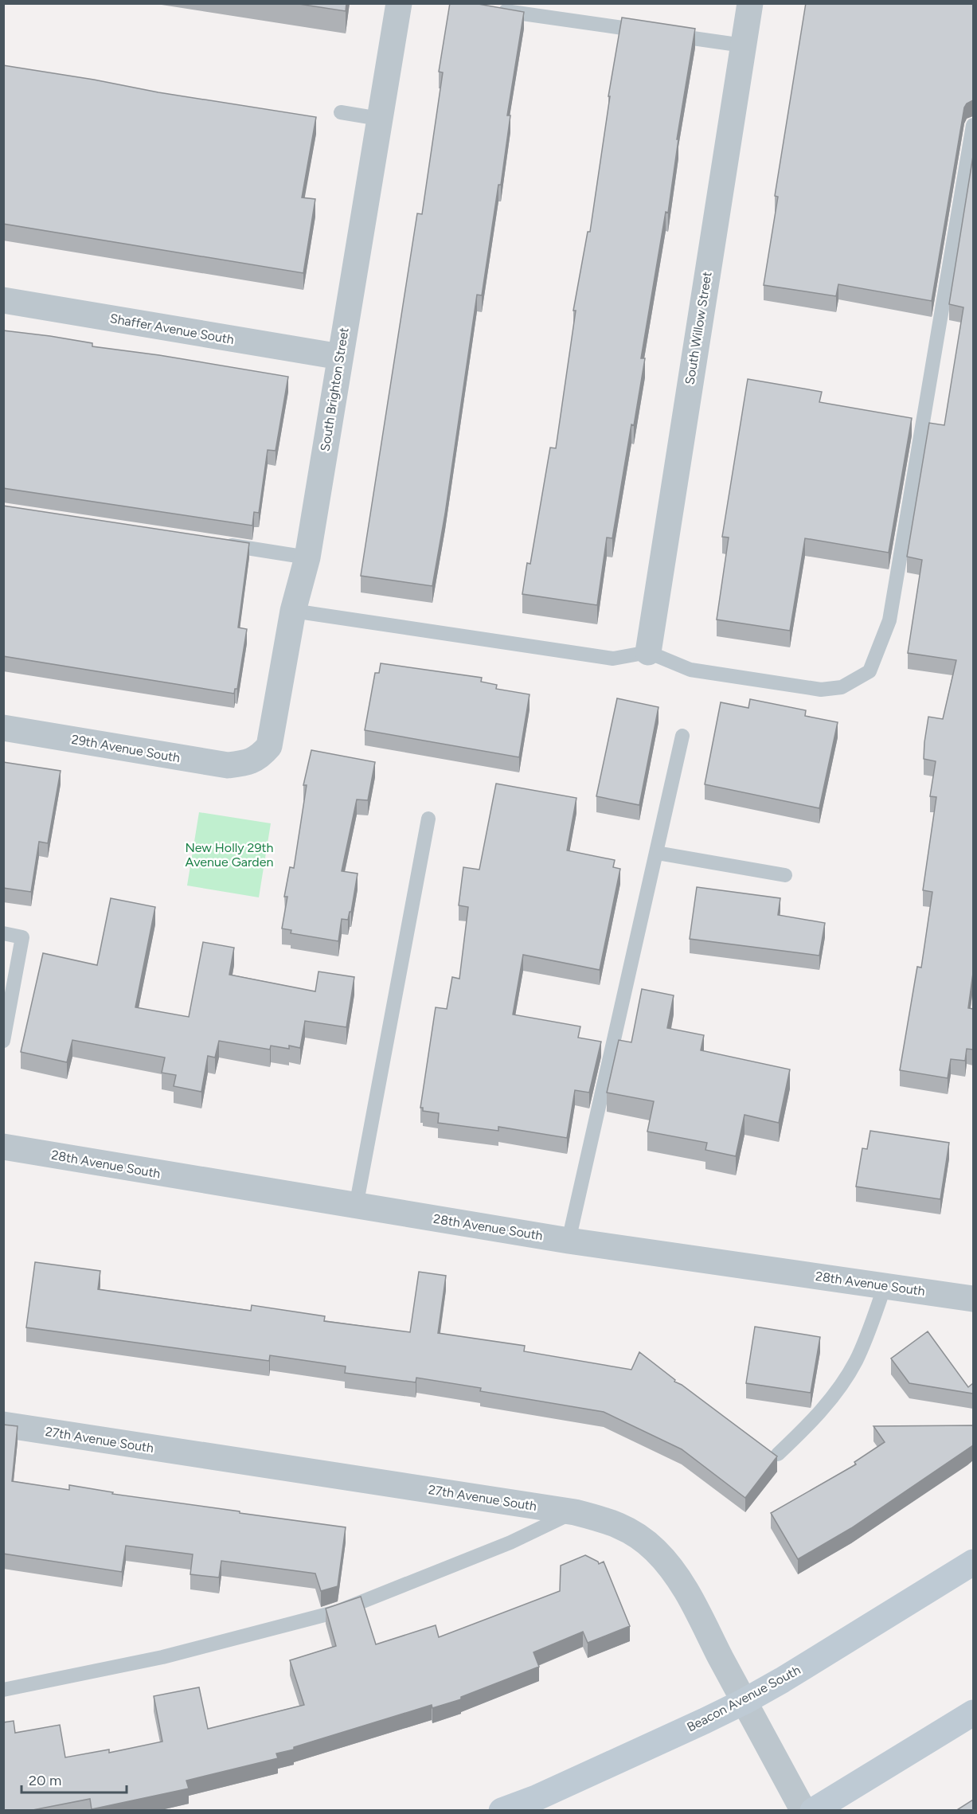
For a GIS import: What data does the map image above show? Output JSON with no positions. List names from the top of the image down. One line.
{"streets":{"main road":["Beacon Avenue South"],"street":["South Willow Street","Shaffer Avenue South","South Brighton Street","29th Avenue South","28th Avenue South","27th Avenue South"]},"crossings":[["Shaffer Avenue South","South Brighton Street"],["South Brighton Street","29th Avenue South"],["27th Avenue South","Beacon Avenue South"]],"parks":["New Holly 29th Avenue Garden"],"scale_bar":"20 m"}
